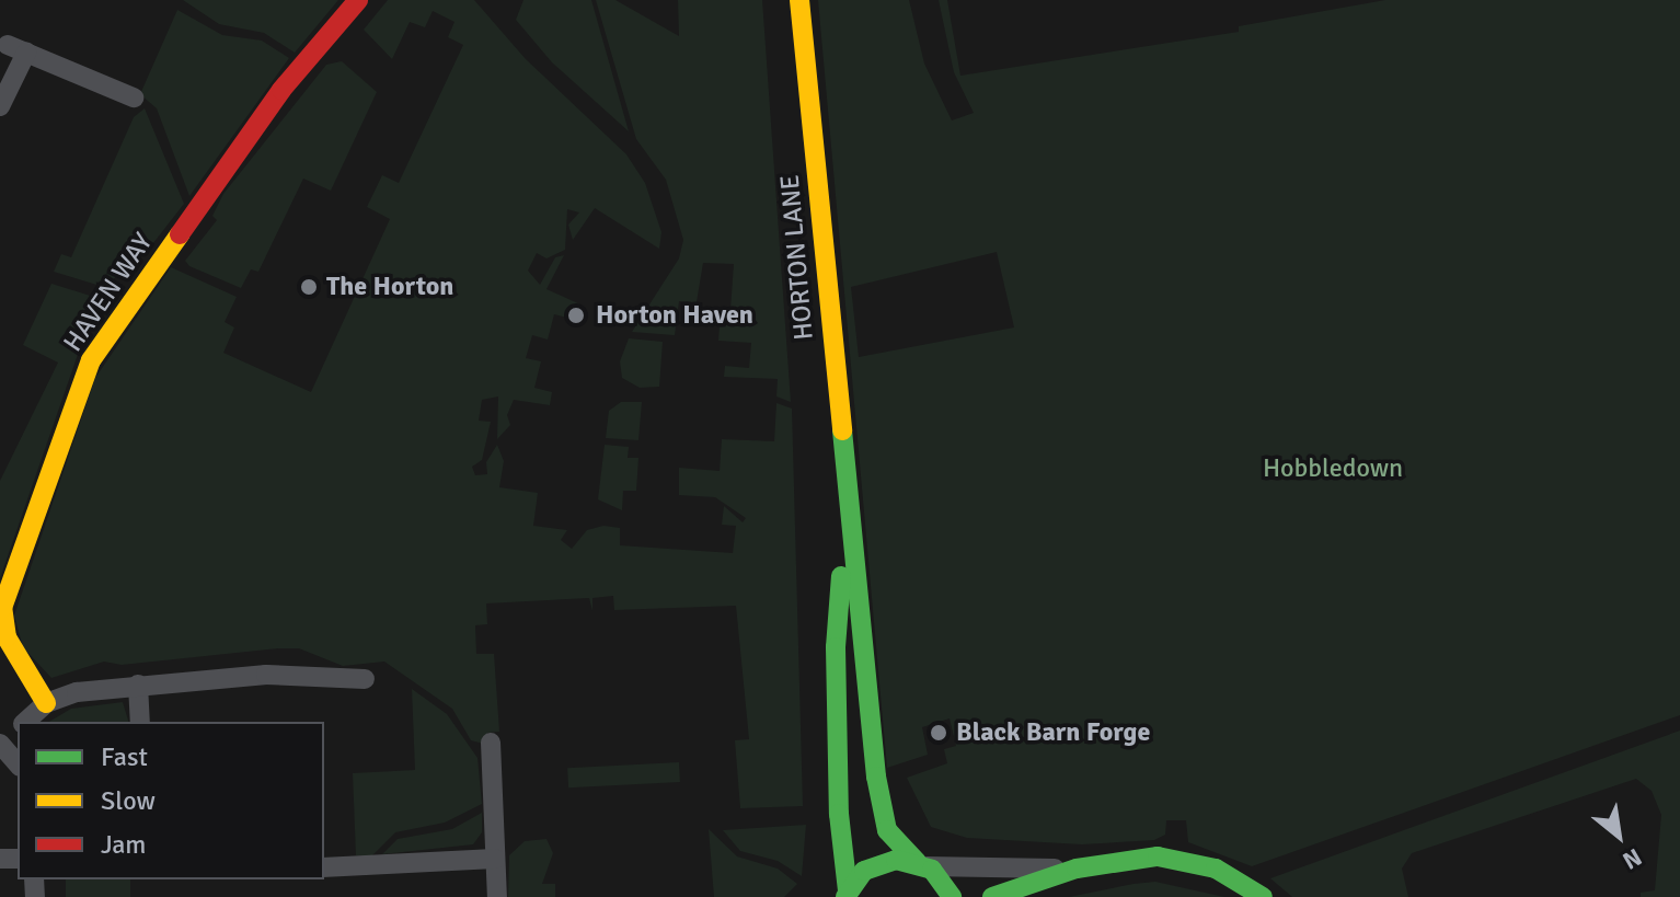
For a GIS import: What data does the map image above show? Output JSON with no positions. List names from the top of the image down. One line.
{"streets":{"street":["HORTON LANE","HAVEN WAY"]},"parks":["Hobbledown"],"places":["The Horton","Horton Haven","Black Barn Forge"],"legend":["Fast","Slow","Jam"],"north":"bottom right"}
